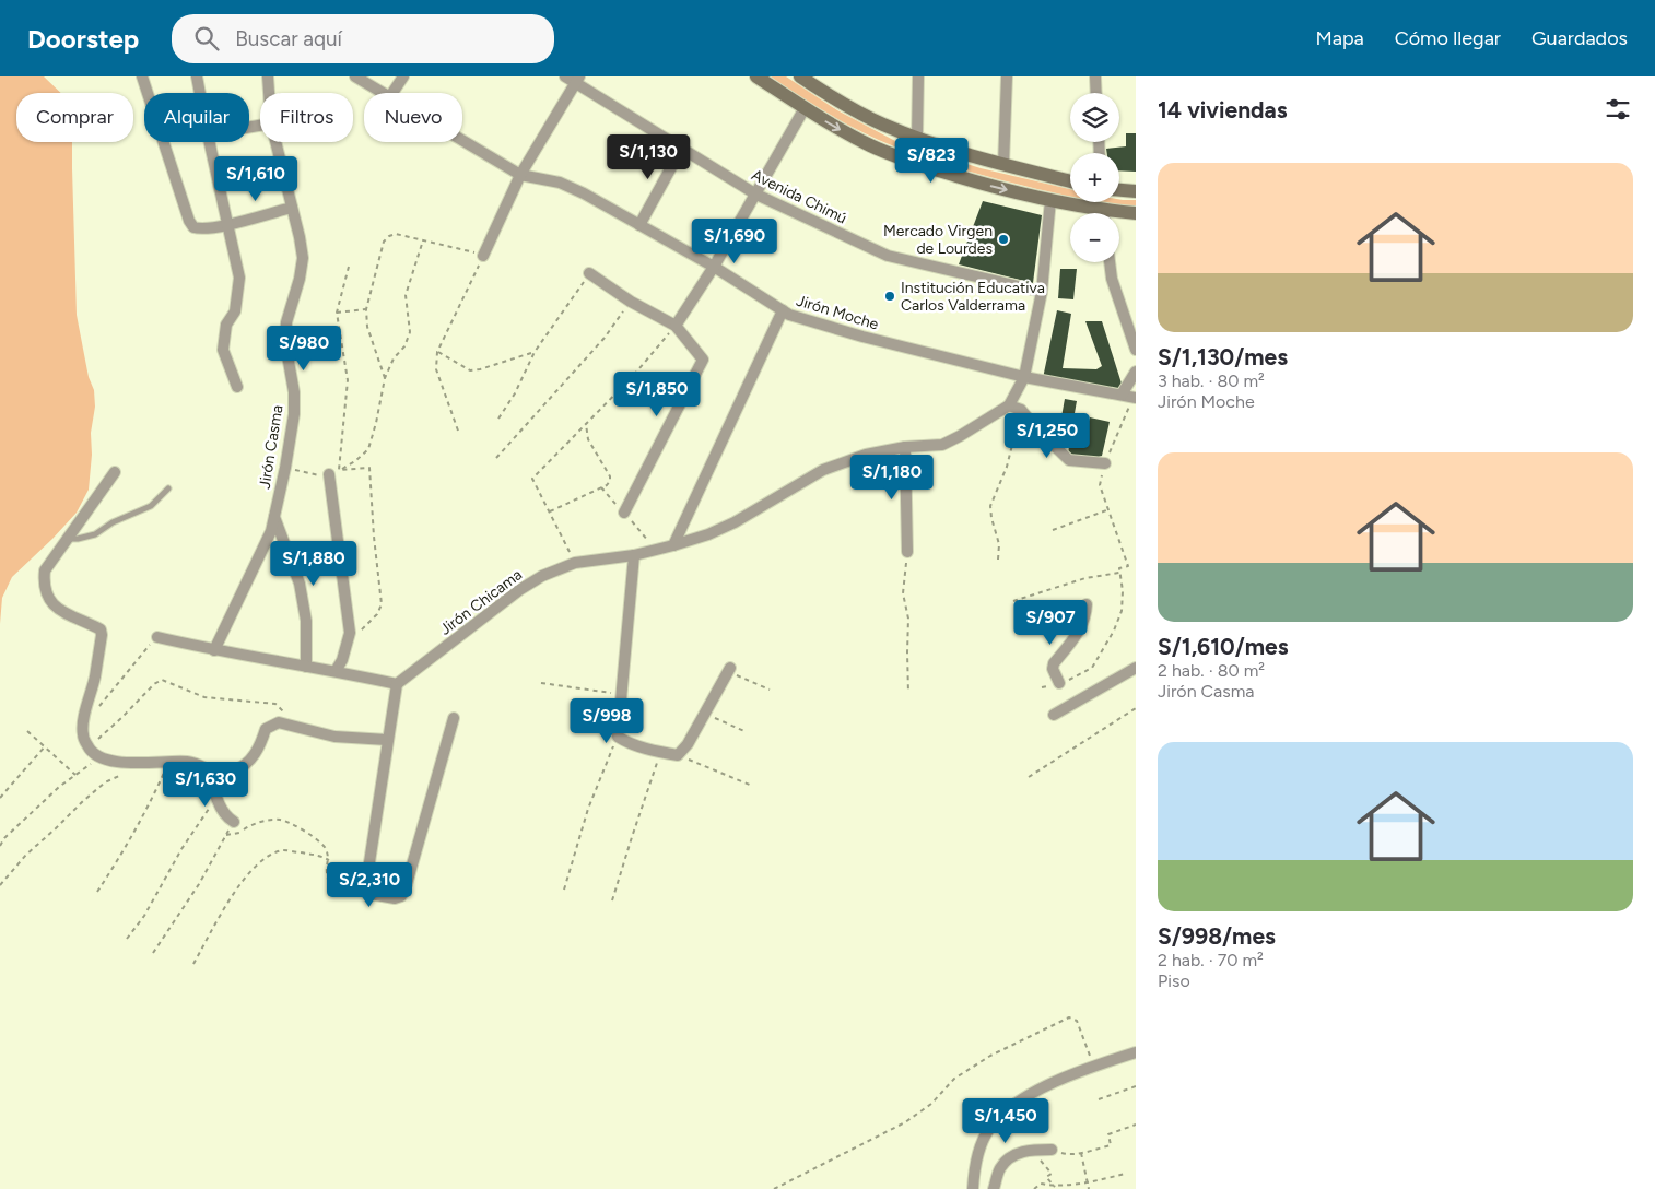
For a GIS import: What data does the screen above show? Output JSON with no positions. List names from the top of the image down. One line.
{"streets":{"street":["Avenida Chimú","Jirón Moche","Jirón Casma","Jirón Chicama"]},"places":["Mercado Virgen de Lourdes","Institución Educativa Carlos Valderrama"],"page":{"header":"Doorstep","search":"Buscar aquí","nav":["Mapa","Cómo llegar","Guardados"],"heading":"14 viviendas","map_buttons":["+","−"],"chip":["Comprar","Alquilar","Filtros","Nuevo"],"price":["S/1,130","S/823","S/1,610","S/1,690","S/980","S/1,850","S/1,250","S/1,180","S/1,880","S/907","S/998","S/1,630","S/2,310","S/1,450"],"list":[{"name":"S/1,130/mes","note":"3 hab. · 80 m² · Jirón Moche"},{"name":"S/1,610/mes","note":"2 hab. · 80 m² · Jirón Casma"},{"name":"S/998/mes","note":"2 hab. · 70 m² · Piso"}]}}
